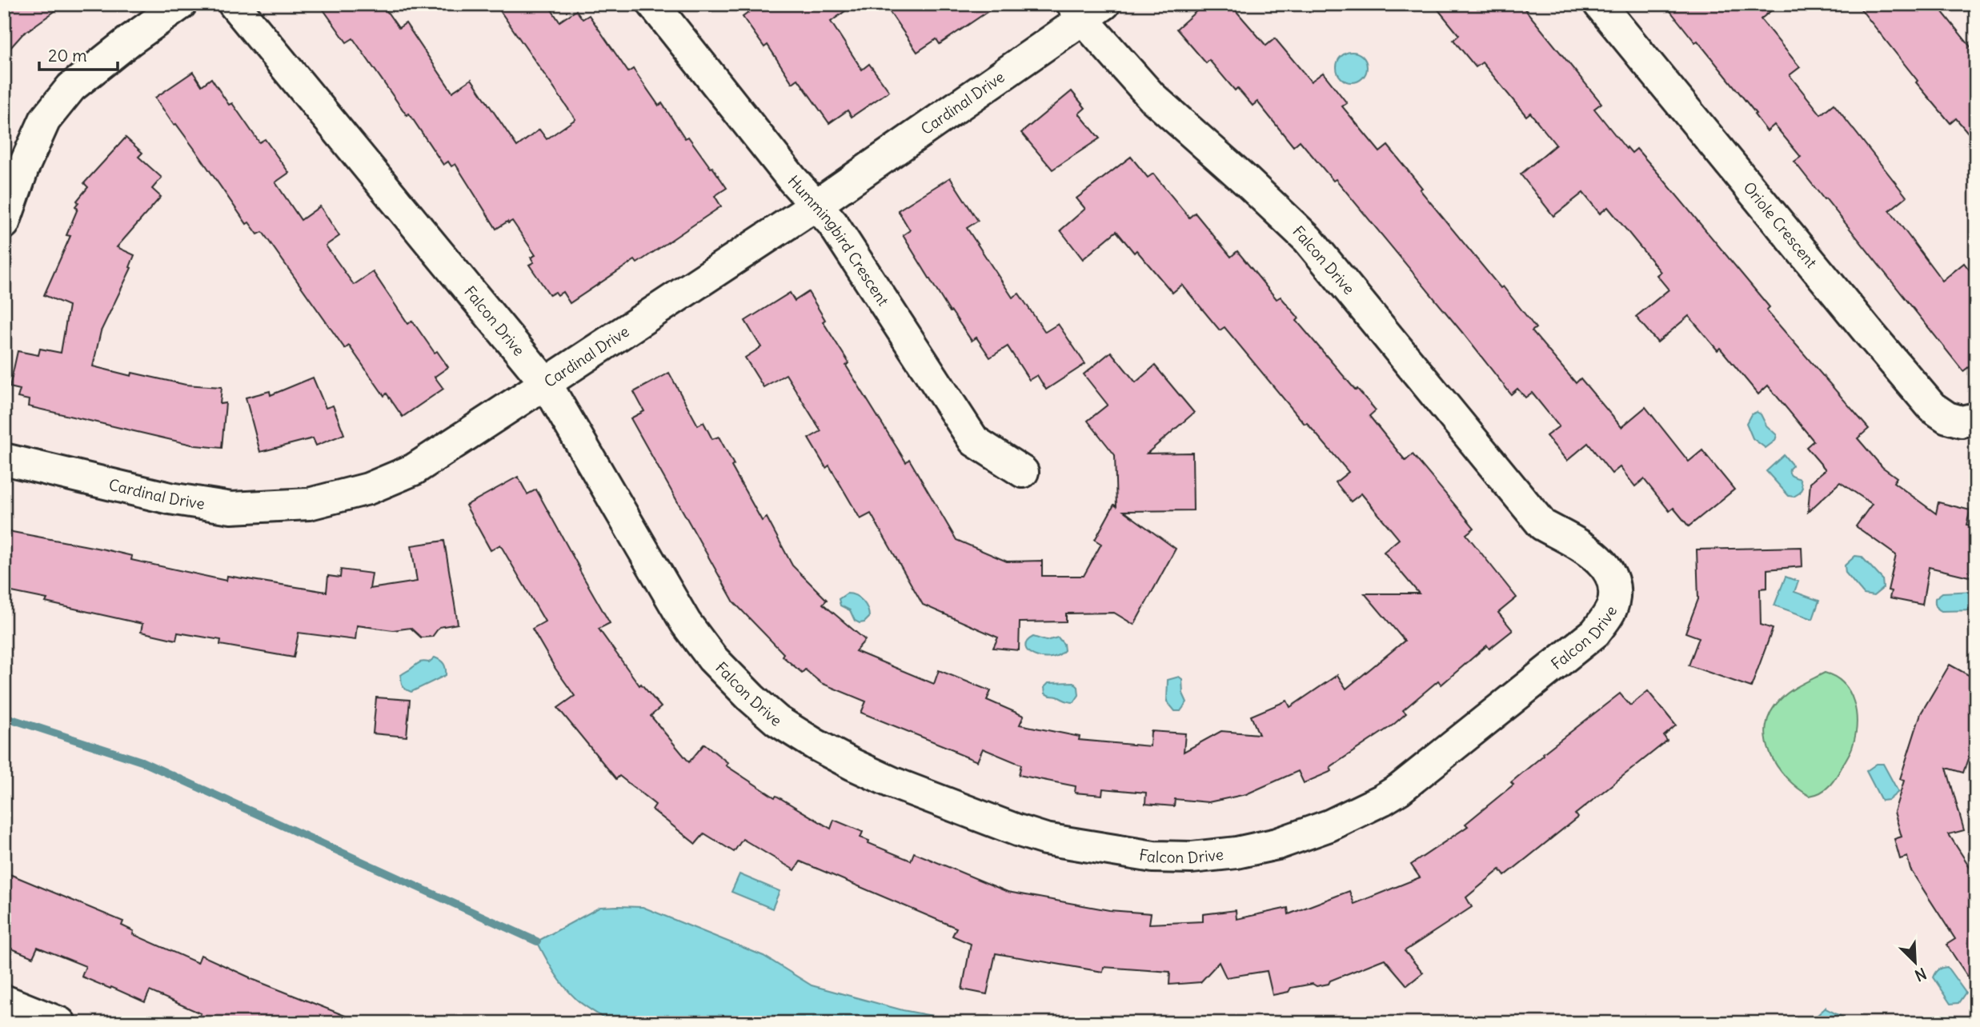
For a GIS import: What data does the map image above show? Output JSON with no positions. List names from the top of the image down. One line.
{"streets":{"street":["Cardinal Drive","Oriole Crescent","Hummingbird Crescent","Falcon Drive"]},"crossings":[["Cardinal Drive","Hummingbird Crescent"],["Cardinal Drive","Falcon Drive"]],"scale_bar":"20 m","north":"bottom right"}
